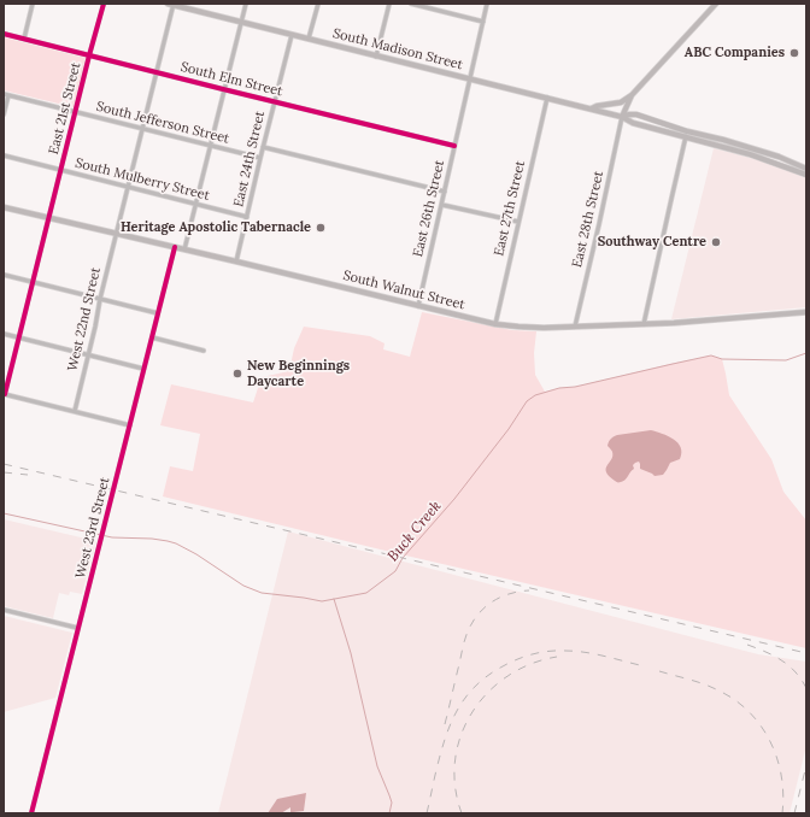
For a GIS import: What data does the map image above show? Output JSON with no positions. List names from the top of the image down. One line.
{"streets":{"main road":["South Madison Street","South Walnut Street"],"street":["South Elm Street","East 21st Street","South Jefferson Street","East 24th Street","South Mulberry Street","East 26th Street","East 27th Street","East 28th Street","West 22nd Street","West 23rd Street"]},"crossings":[["South Madison Street","East 24th Street"],["South Madison Street","East 26th Street"],["South Madison Street","East 27th Street"],["South Madison Street","East 28th Street"],["South Madison Street","West 22nd Street"],["South Elm Street","East 21st Street"],["South Elm Street","East 24th Street"],["South Elm Street","East 26th Street"],["South Elm Street","West 22nd Street"],["East 21st Street","South Jefferson Street"],["East 21st Street","South Mulberry Street"],["East 21st Street","South Walnut Street"],["South Jefferson Street","East 24th Street"],["South Jefferson Street","West 22nd Street"],["East 24th Street","South Mulberry Street"],["East 24th Street","South Walnut Street"],["South Mulberry Street","West 22nd Street"],["East 26th Street","South Walnut Street"],["East 27th Street","South Walnut Street"],["East 28th Street","South Walnut Street"],["South Walnut Street","West 22nd Street"],["South Walnut Street","West 23rd Street"]],"water":["Buck Creek"],"places":["ABC Companies","Heritage Apostolic Tabernacle","Southway Centre","New Beginnings Daycarte"]}
